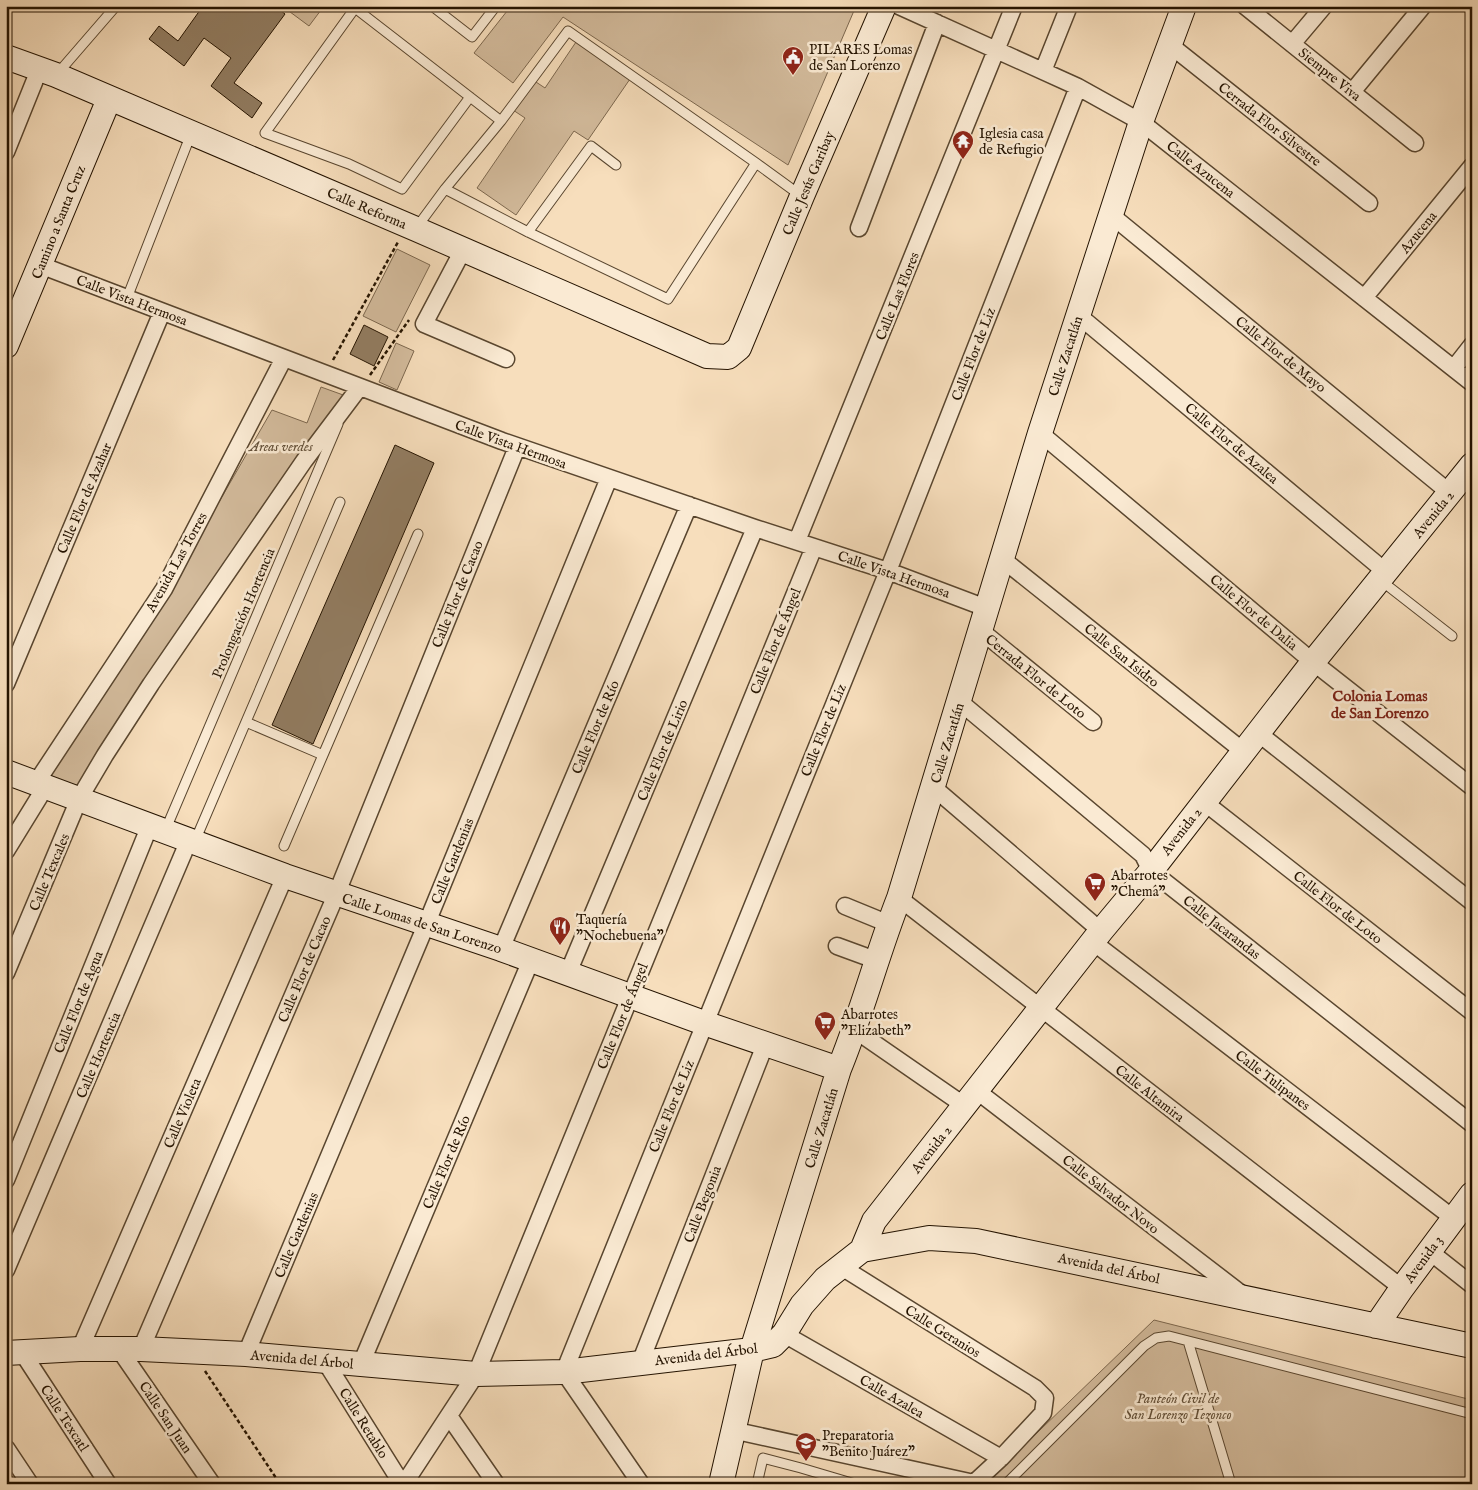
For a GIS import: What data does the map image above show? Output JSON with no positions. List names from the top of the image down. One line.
{"streets":{"street":["Siempre Viva","Cerrada Flor Silvestre","Calle Azucena","Calle Jesús Garibay","Calle Reforma","Camino a Santa Cruz","Azucena","Calle Las Flores","Calle Vista Hermosa","Calle Flor de Liz","Calle Flor de Mayo","Calle Zacatlán","Calle Flor de Azalea","Calle Flor de Azahar","Avenida 2","Avenida Las Torres","Calle Flor de Cacao","Calle Flor de Dalia","Calle Flor de Ángel","Calle San Isidro","Cerrada Flor de Loto","Calle Flor de Río","Calle Flor de Lirio","Calle Gardenias","Calle Texcales","Calle Flor de Loto","Calle Lomas de San Lorenzo","Calle Jacarandas","Calle Flor de Agua","Calle Hortencia","Calle Tulipanes","Calle Altamira","Calle Violeta","Calle Salvador Novo","Calle Begonia","Avenida 3","Avenida del Árbol","Calle Geranios","Calle Azalea","Calle San Juan","Calle Texcatl","Calle Retablo"],"lane":["Prolongación Hortencia"]},"crossings":[["Cerrada Flor Silvestre","Calle Zacatlán"],["Calle Azucena","Azucena"],["Calle Azucena","Calle Las Flores"],["Calle Azucena","Calle Flor de Liz"],["Calle Azucena","Calle Zacatlán"],["Calle Jesús Garibay","Calle Reforma"],["Calle Reforma","Camino a Santa Cruz"],["Camino a Santa Cruz","Calle Vista Hermosa"],["Calle Las Flores","Calle Vista Hermosa"],["Calle Vista Hermosa","Calle Flor de Liz"],["Calle Vista Hermosa","Calle Zacatlán"],["Calle Vista Hermosa","Calle Flor de Azahar"],["Calle Vista Hermosa","Avenida Las Torres"],["Calle Vista Hermosa","Calle Flor de Cacao"],["Calle Vista Hermosa","Calle Flor de Ángel"],["Calle Vista Hermosa","Calle Flor de Río"],["Calle Vista Hermosa","Calle Flor de Lirio"],["Calle Vista Hermosa","Calle Gardenias"],["Calle Flor de Liz","Calle Lomas de San Lorenzo"],["Calle Flor de Liz","Avenida del Árbol"],["Calle Flor de Mayo","Calle Zacatlán"],["Calle Flor de Mayo","Avenida 2"],["Calle Zacatlán","Calle Flor de Azalea"],["Calle Zacatlán","Calle Flor de Dalia"],["Calle Zacatlán","Calle San Isidro"],["Calle Zacatlán","Cerrada Flor de Loto"],["Calle Zacatlán","Calle Lomas de San Lorenzo"],["Calle Zacatlán","Calle Jacarandas"],["Calle Zacatlán","Calle Tulipanes"],["Calle Zacatlán","Calle Altamira"],["Calle Zacatlán","Calle Salvador Novo"],["Calle Zacatlán","Avenida del Árbol"],["Calle Flor de Azalea","Avenida 2"],["Avenida 2","Calle Flor de Dalia"],["Avenida 2","Calle San Isidro"],["Avenida 2","Calle Flor de Loto"],["Avenida 2","Calle Jacarandas"],["Avenida 2","Calle Tulipanes"],["Avenida 2","Calle Altamira"],["Avenida 2","Calle Salvador Novo"],["Avenida 2","Avenida del Árbol"],["Avenida Las Torres","Calle Lomas de San Lorenzo"],["Calle Flor de Cacao","Calle Lomas de San Lorenzo"],["Calle Flor de Cacao","Avenida del Árbol"],["Calle Flor de Cacao","Calle San Juan"],["Prolongación Hortencia","Calle Texcales"],["Prolongación Hortencia","Calle Lomas de San Lorenzo"],["Prolongación Hortencia","Calle Flor de Agua"],["Calle Flor de Ángel","Calle Lomas de San Lorenzo"],["Calle Flor de Ángel","Avenida del Árbol"],["Calle Flor de Ángel","Calle Retablo"],["Calle Flor de Río","Calle Lomas de San Lorenzo"],["Calle Flor de Río","Avenida del Árbol"],["Calle Flor de Lirio","Calle Lomas de San Lorenzo"],["Calle Gardenias","Calle Lomas de San Lorenzo"],["Calle Gardenias","Avenida del Árbol"],["Calle Texcales","Calle Lomas de San Lorenzo"],["Calle Lomas de San Lorenzo","Calle Flor de Agua"],["Calle Lomas de San Lorenzo","Calle Hortencia"],["Calle Lomas de San Lorenzo","Calle Violeta"],["Calle Lomas de San Lorenzo","Calle Begonia"],["Calle Tulipanes","Avenida 3"],["Calle Altamira","Avenida 3"],["Calle Violeta","Avenida del Árbol"],["Calle Salvador Novo","Avenida del Árbol"],["Calle Begonia","Avenida del Árbol"],["Avenida 3","Avenida del Árbol"],["Avenida del Árbol","Calle Geranios"],["Avenida del Árbol","Calle Azalea"],["Avenida del Árbol","Calle San Juan"],["Avenida del Árbol","Calle Texcatl"],["Avenida del Árbol","Calle Retablo"],["Calle Geranios","Calle Azalea"]],"districts":["Colonia Lomas de San Lorenzo"],"parks":["Areas verdes","Panteón Civil de San Lorenzo Tezonco"],"places":{"public building":["PILARES Lomas de San Lorenzo"],"temple":["Iglesia casa de Refugio"],"supermarket":["Abarrotes \"Chema\"","Abarrotes \"Elizabeth\""],"restaurant":["Taquería \"Nochebuena\""],"school or university":["Preparatoria \"Benito Juárez\""]}}
